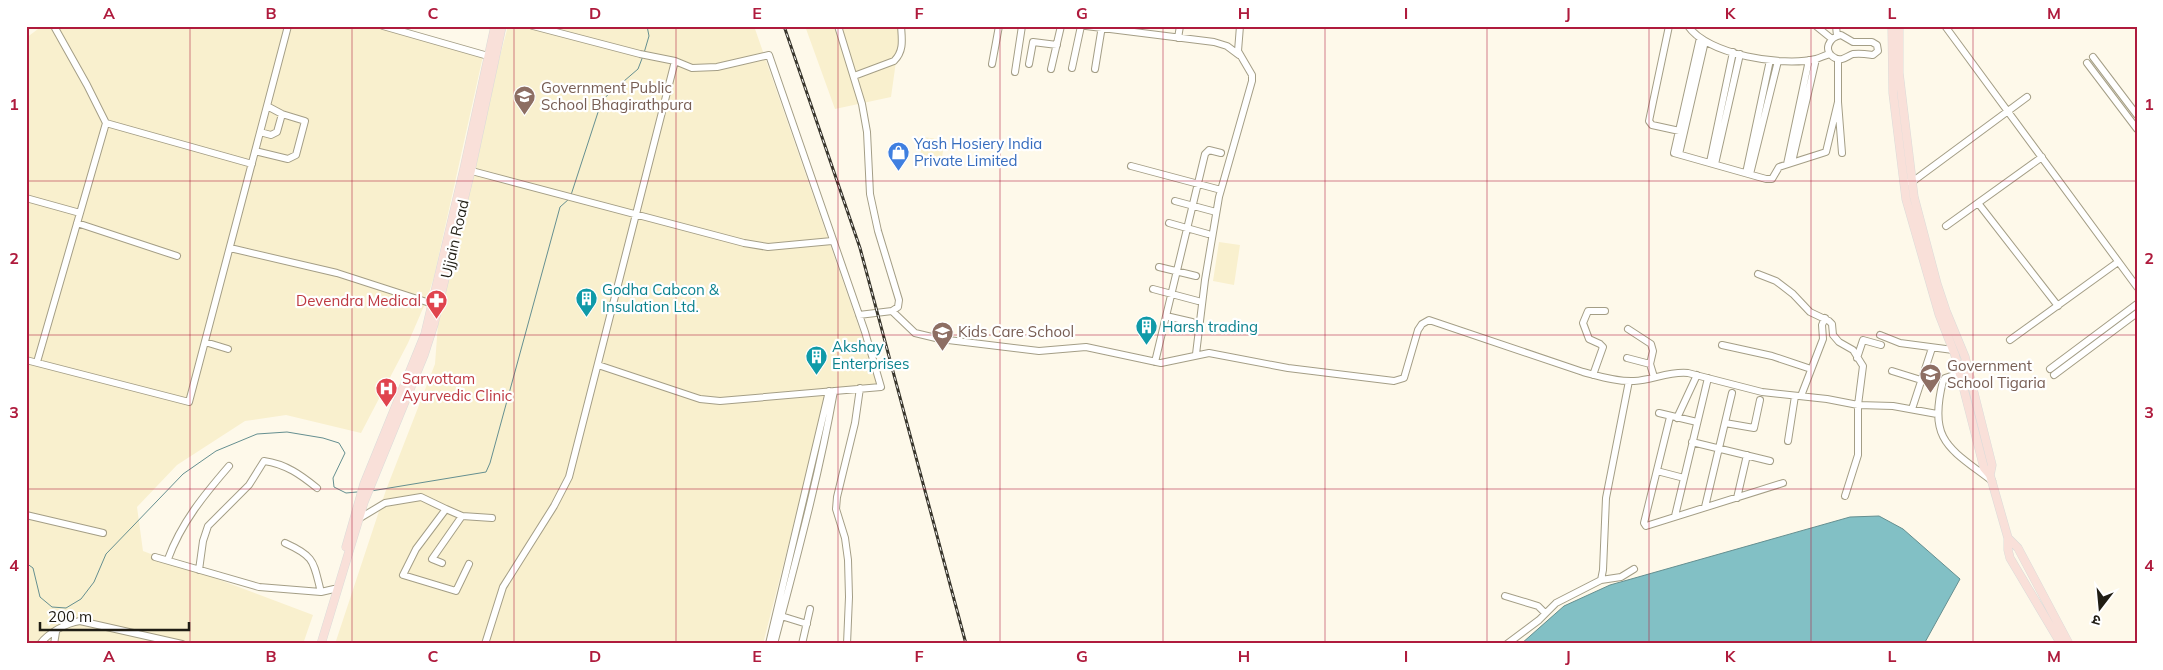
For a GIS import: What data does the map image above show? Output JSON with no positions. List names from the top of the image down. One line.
{"streets":{"main road":["Ujjain Road"]},"places":{"school or university":["Government Public School Bhagirathpura","Kids Care School","Government School Tigaria"],"shop":["Yash Hosiery India Private Limited"],"building":["Godha Cabcon & Insulation Ltd.","Harsh trading","Akshay Enterprises"],"pharmacy":["Devendra Medical"],"hospital":["Sarvottam Ayurvedic Clinic"]},"scale_bar":"200 m","north":"bottom","grid":{"columns":["A","B","C","D","E","F","G","H","I","J","K","L","M"],"rows":["1","2","3","4"]}}
